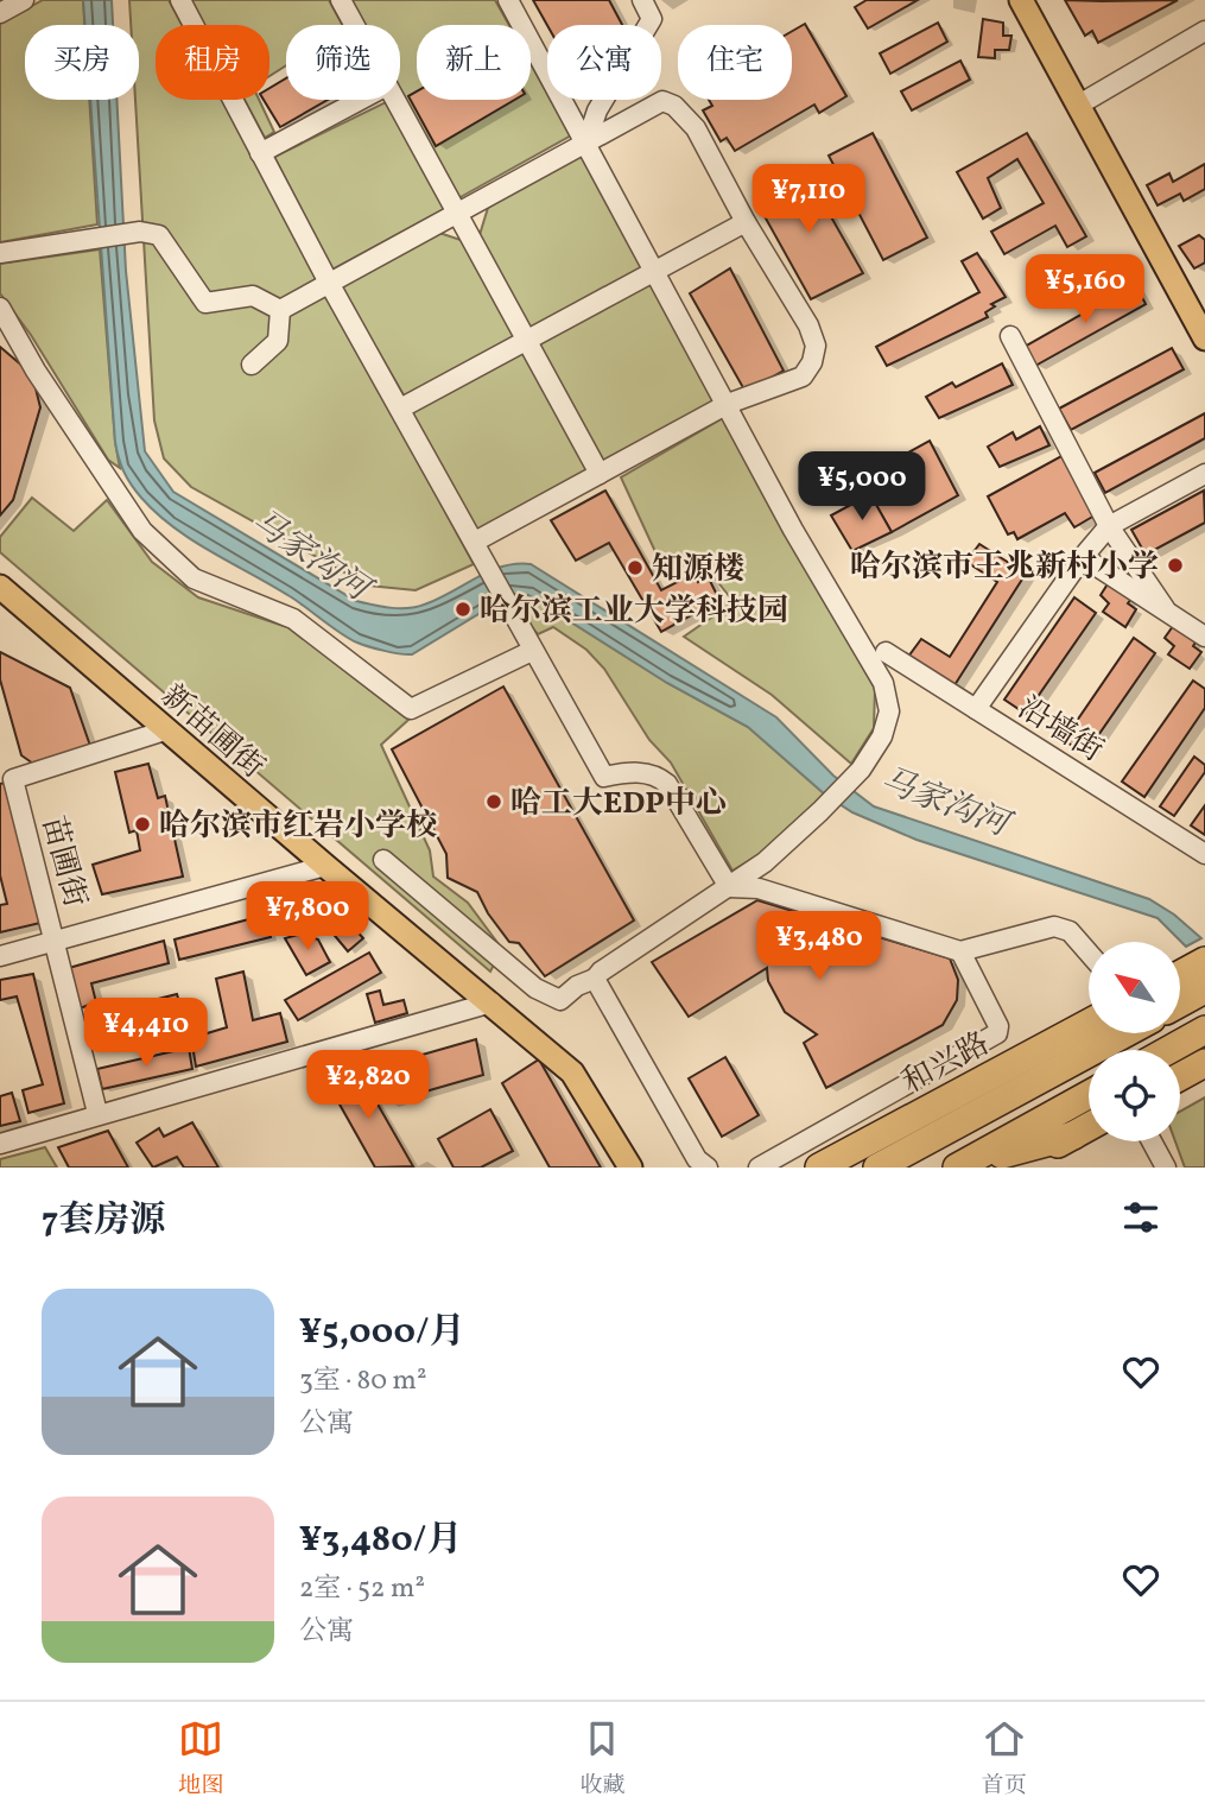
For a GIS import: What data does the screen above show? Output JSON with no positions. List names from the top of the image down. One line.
{"streets":{"highway":["和兴路"],"main road":["新苗圃街"],"street":["沿墙街","苗圃街"]},"crossings":[["新苗圃街","苗圃街"]],"water":["马家沟河"],"places":["哈尔滨市王兆新村小学","知源楼","哈尔滨工业大学科技园","哈工大EDP中心","哈尔滨市红岩小学校"],"north":"top left","page":{"chip":["买房","租房","筛选","新上","公寓","住宅"],"price":["¥7,110","¥5,160","¥5,000","¥7,800","¥3,480","¥4,410","¥2,820"],"heading":"7套房源","list":[{"name":"¥5,000/月","note":"3室 · 80 m² · 公寓"},{"name":"¥3,480/月","note":"2室 · 52 m² · 公寓"}],"tabs":["地图","收藏","首页"]}}
